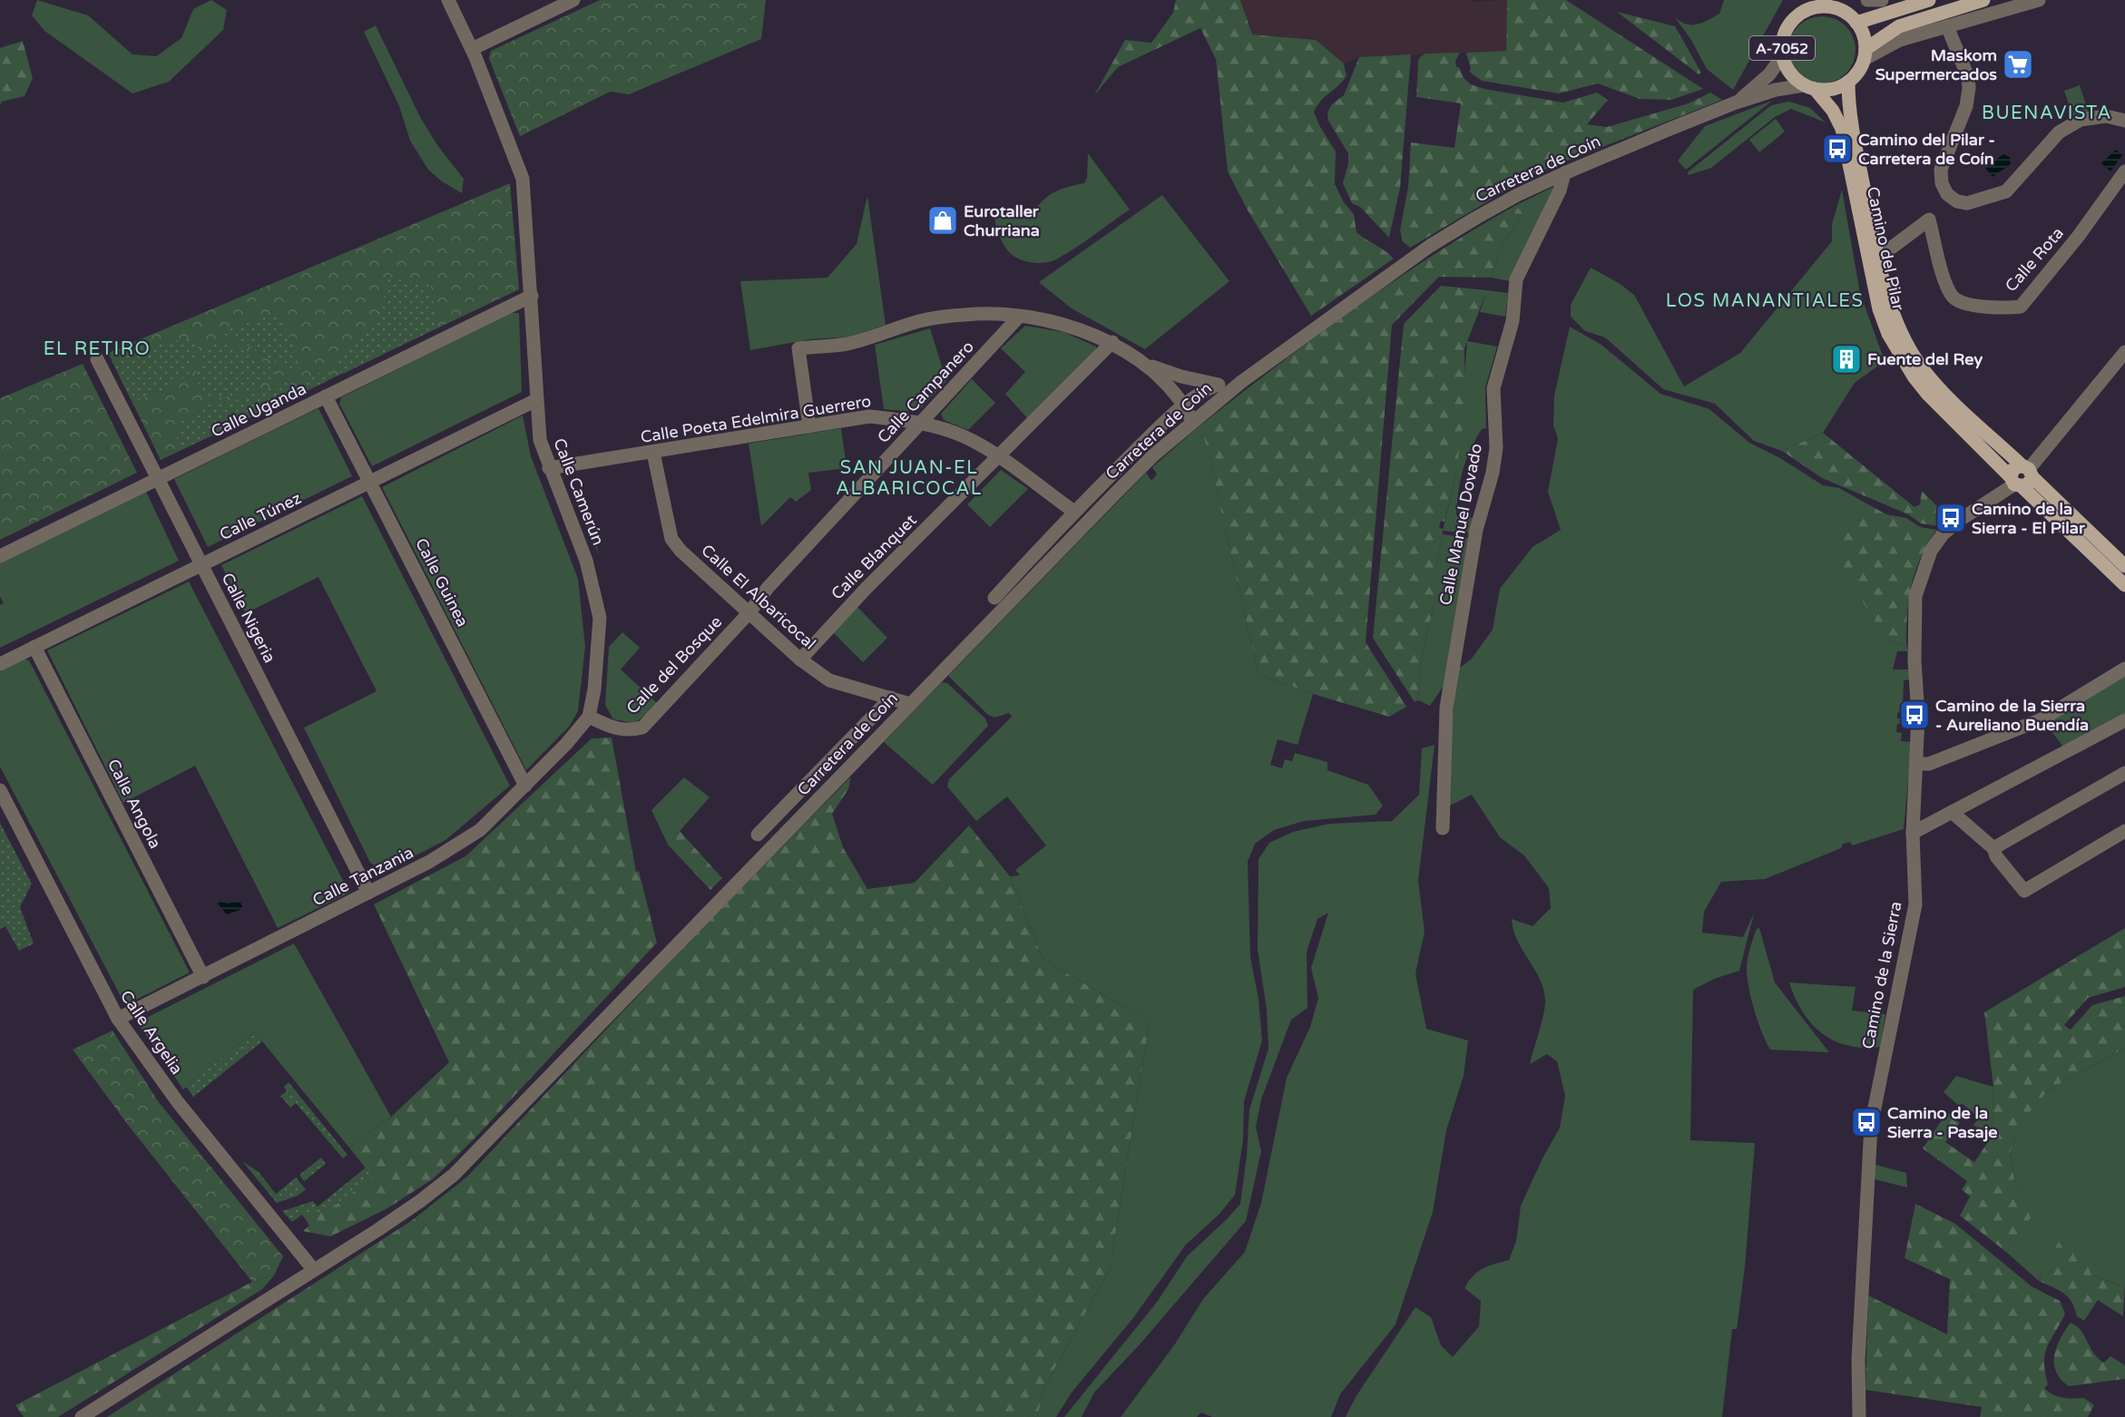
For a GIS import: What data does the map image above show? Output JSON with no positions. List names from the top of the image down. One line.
{"streets":{"main road":["A-7052","Camino del Pilar"],"street":["Carretera de Coín","Calle Rota","Calle Campanero","Calle Uganda","Calle Poeta Edelmira Guerrero","Calle Camerún","Calle Túnez","Calle Manuel Dovado","Calle Blanquet","Calle Guinea","Calle El Albaricocal","Calle Nigeria","Calle del Bosque","Calle Angola","Calle Tanzania","Camino de la Sierra","Calle Argelia"]},"crossings":[["A-7052","Carretera de Coín"],["A-7052","Camino del Pilar"],["Carretera de Coín","Camino del Pilar"],["Carretera de Coín","Calle Poeta Edelmira Guerrero"],["Carretera de Coín","Calle Manuel Dovado"],["Carretera de Coín","Calle El Albaricocal"],["Carretera de Coín","Calle Argelia"],["Camino del Pilar","Calle Rota"],["Camino del Pilar","Camino de la Sierra"],["Calle Campanero","Calle Poeta Edelmira Guerrero"],["Calle Campanero","Calle El Albaricocal"],["Calle Campanero","Calle del Bosque"],["Calle Uganda","Calle Camerún"],["Calle Uganda","Calle Guinea"],["Calle Uganda","Calle Nigeria"],["Calle Poeta Edelmira Guerrero","Calle Camerún"],["Calle Poeta Edelmira Guerrero","Calle Blanquet"],["Calle Poeta Edelmira Guerrero","Calle El Albaricocal"],["Calle Camerún","Calle Túnez"],["Calle Camerún","Calle del Bosque"],["Calle Camerún","Calle Tanzania"],["Calle Túnez","Calle Guinea"],["Calle Túnez","Calle Nigeria"],["Calle Túnez","Calle Angola"],["Calle Blanquet","Calle El Albaricocal"],["Calle Guinea","Calle Tanzania"],["Calle El Albaricocal","Calle del Bosque"],["Calle Nigeria","Calle Tanzania"],["Calle del Bosque","Calle Tanzania"],["Calle Angola","Calle Tanzania"],["Calle Tanzania","Calle Argelia"]],"districts":["BUENAVISTA","LOS MANANTIALES","EL RETIRO","SAN JUAN-EL ALBARICOCAL"],"places":{"supermarket":["Maskom Supermercados"],"bus stop":["Camino del Pilar - Carretera de Coín","Camino de la Sierra - El Pilar","Camino de la Sierra - Aureliano Buendía","Camino de la Sierra - Pasaje"],"shop":["Eurotaller Churriana"],"building":["Fuente del Rey"]}}
